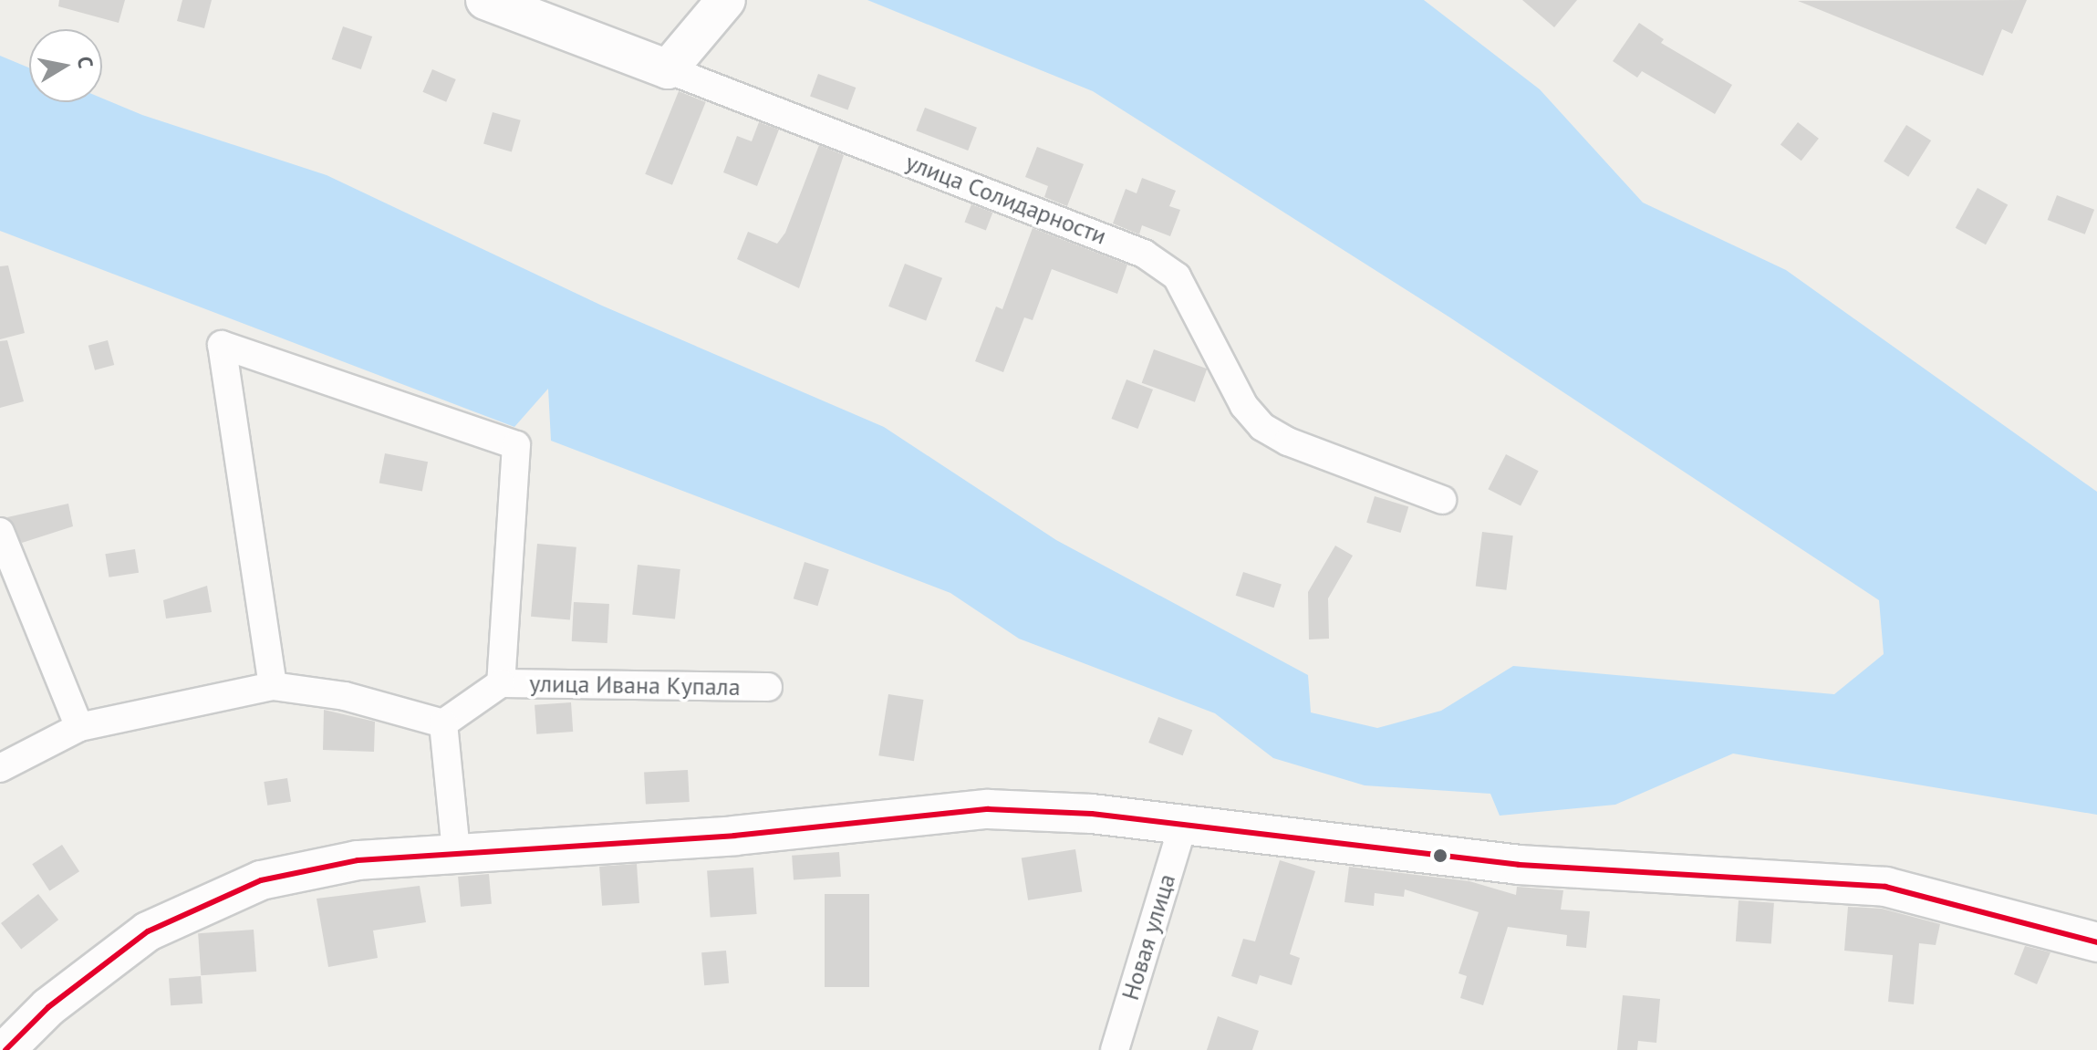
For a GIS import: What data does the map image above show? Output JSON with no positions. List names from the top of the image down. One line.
{"streets":{"street":["улица Солидарности","улица Ивана Купала","Новая улица"]},"north":"right"}
